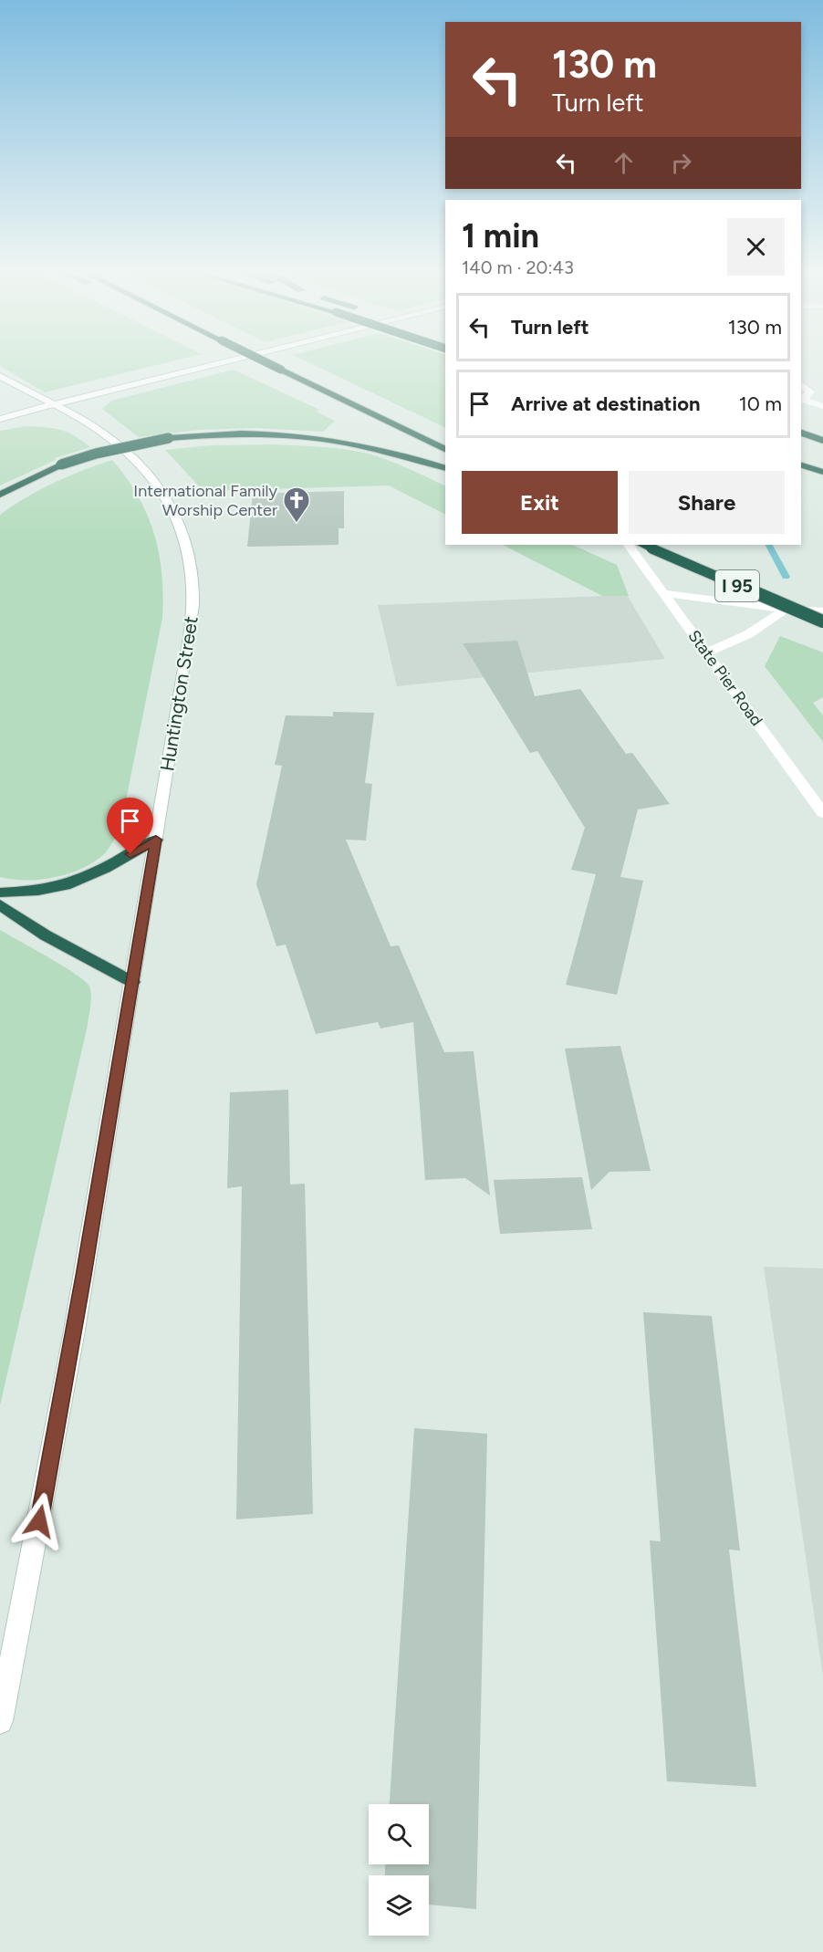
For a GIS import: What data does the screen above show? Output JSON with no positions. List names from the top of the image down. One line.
{"streets":{"highway":["I 95"],"main road":["State Pier Road","Huntington Street"]},"places":{"church":["International Family Worship Center"]},"page":{"turn":["130 m","Turn left"],"heading":["1 min","140 m · 20:43"],"list":[{"name":"Turn left","value":"130 m"},{"name":"Arrive at destination","value":"10 m"}],"buttons":["Exit","Share"]}}
